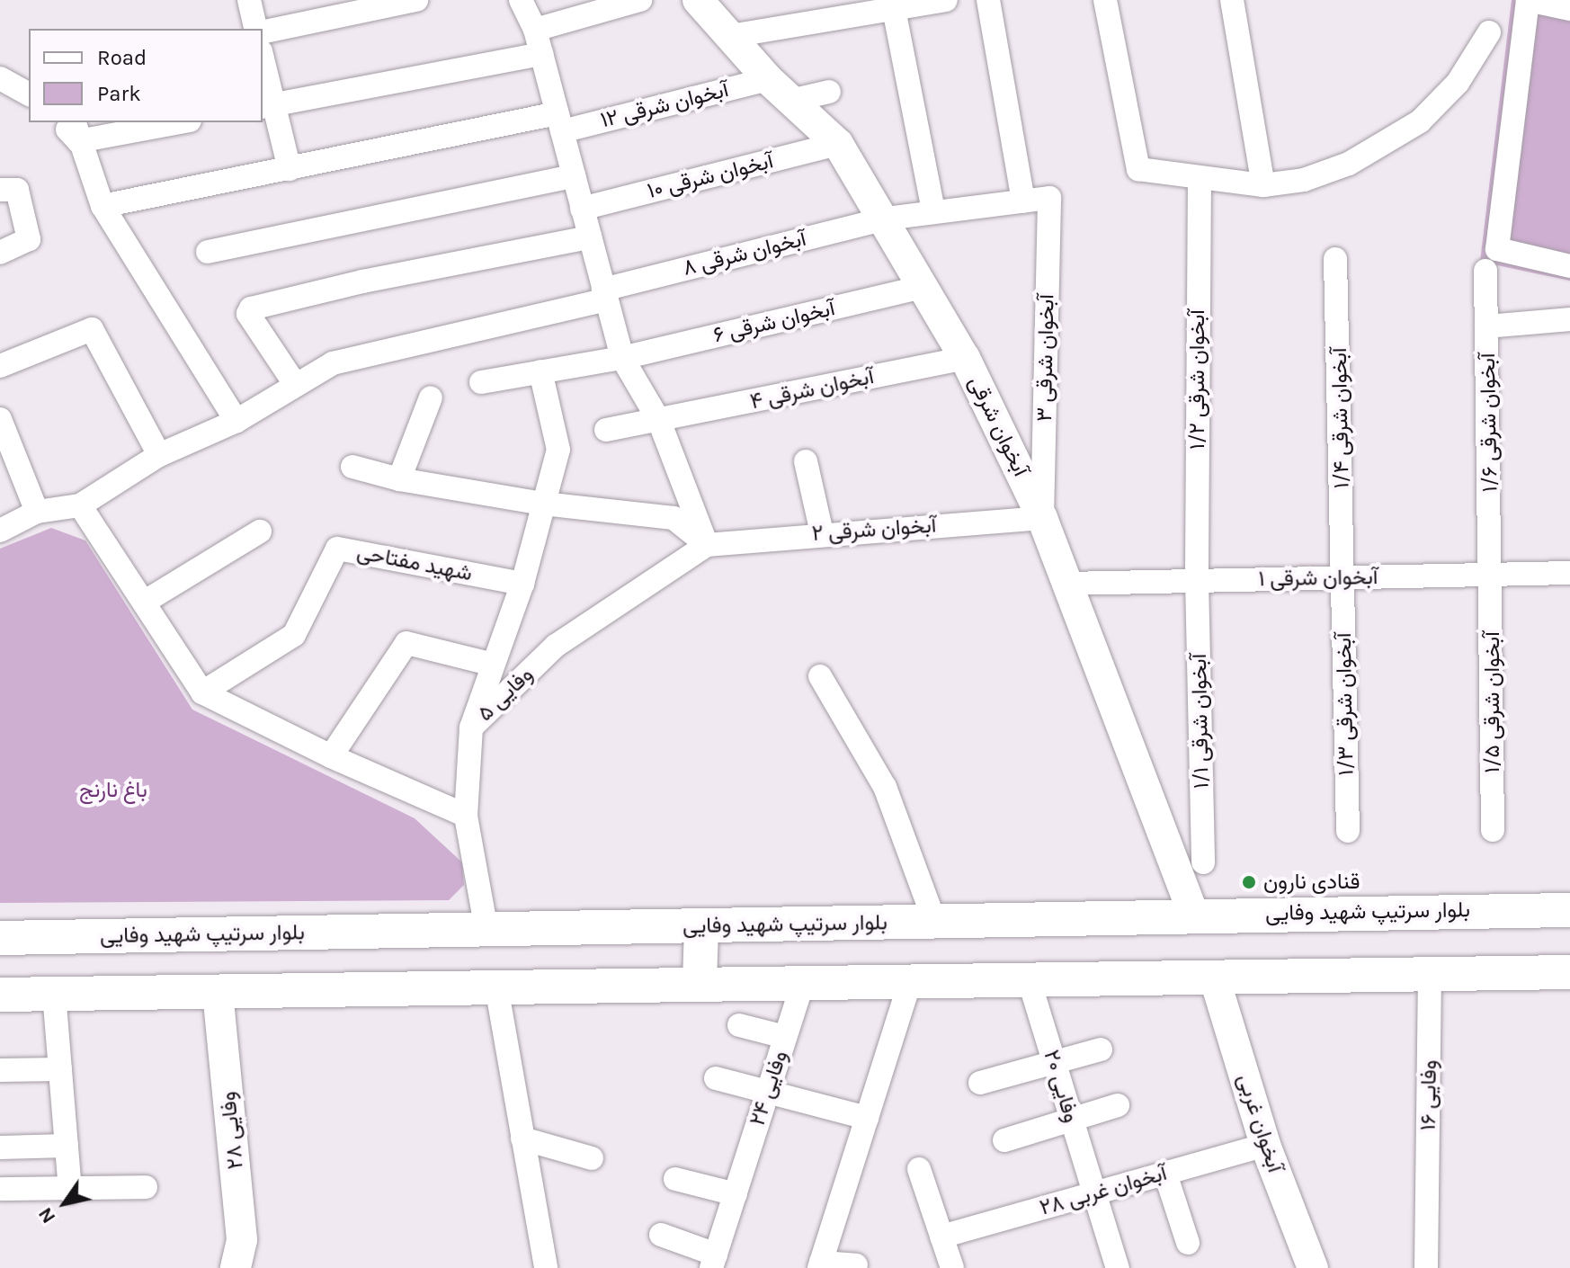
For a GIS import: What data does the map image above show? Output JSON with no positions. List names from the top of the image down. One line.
{"streets":{"main road":["بلوار سرتیپ شهید وفایی"],"street":["آبخوان شرقی ۱۲","آبخوان شرقی ۱۰","آبخوان شرقی ۸","آبخوان شرقی ۶","آبخوان شرقی ۳","آبخوان شرقی ۱/۲","آبخوان شرقی ۴","آبخوان شرقی ۱/۴","آبخوان شرقی ۱/۶","آبخوان شرقی","آبخوان شرقی ۲","شهید مفتاحی","آبخوان شرقی ۱","وفایی ۵","آبخوان شرقی ۱/۵","آبخوان شرقی ۱/۳","آبخوان شرقی ۱/۱","وفایی ۲۰","وفایی ۲۴","وفایی ۱۶","آبخوان غربی","وفایی ۲۸","آبخوان غربی ۲۸"]},"crossings":[["آبخوان شرقی ۱۲","آبخوان شرقی"],["آبخوان شرقی ۱۰","آبخوان شرقی"],["آبخوان شرقی ۸","آبخوان شرقی ۳"],["آبخوان شرقی ۸","آبخوان شرقی"],["آبخوان شرقی ۶","آبخوان شرقی"],["آبخوان شرقی ۳","آبخوان شرقی"],["آبخوان شرقی ۳","آبخوان شرقی ۲"],["آبخوان شرقی ۱/۲","آبخوان شرقی ۱"],["آبخوان شرقی ۱/۲","آبخوان شرقی ۱/۱"],["آبخوان شرقی ۴","آبخوان شرقی"],["آبخوان شرقی ۱/۴","آبخوان شرقی ۱"],["آبخوان شرقی ۱/۴","آبخوان شرقی ۱/۳"],["آبخوان شرقی ۱/۶","آبخوان شرقی ۱"],["آبخوان شرقی ۱/۶","آبخوان شرقی ۱/۵"],["آبخوان شرقی","آبخوان شرقی ۲"],["آبخوان شرقی","آبخوان شرقی ۱"],["آبخوان شرقی","بلوار سرتیپ شهید وفایی"],["آبخوان شرقی ۲","وفایی ۵"],["آبخوان شرقی ۱","آبخوان شرقی ۱/۵"],["آبخوان شرقی ۱","آبخوان شرقی ۱/۳"],["آبخوان شرقی ۱","آبخوان شرقی ۱/۱"],["وفایی ۵","بلوار سرتیپ شهید وفایی"],["وفایی ۲۰","آبخوان غربی ۲۸"],["آبخوان غربی","آبخوان غربی ۲۸"]],"parks":["باغ نارنج"],"places":["قنادی نارون"],"legend":["Road","Park"],"north":"bottom left"}
